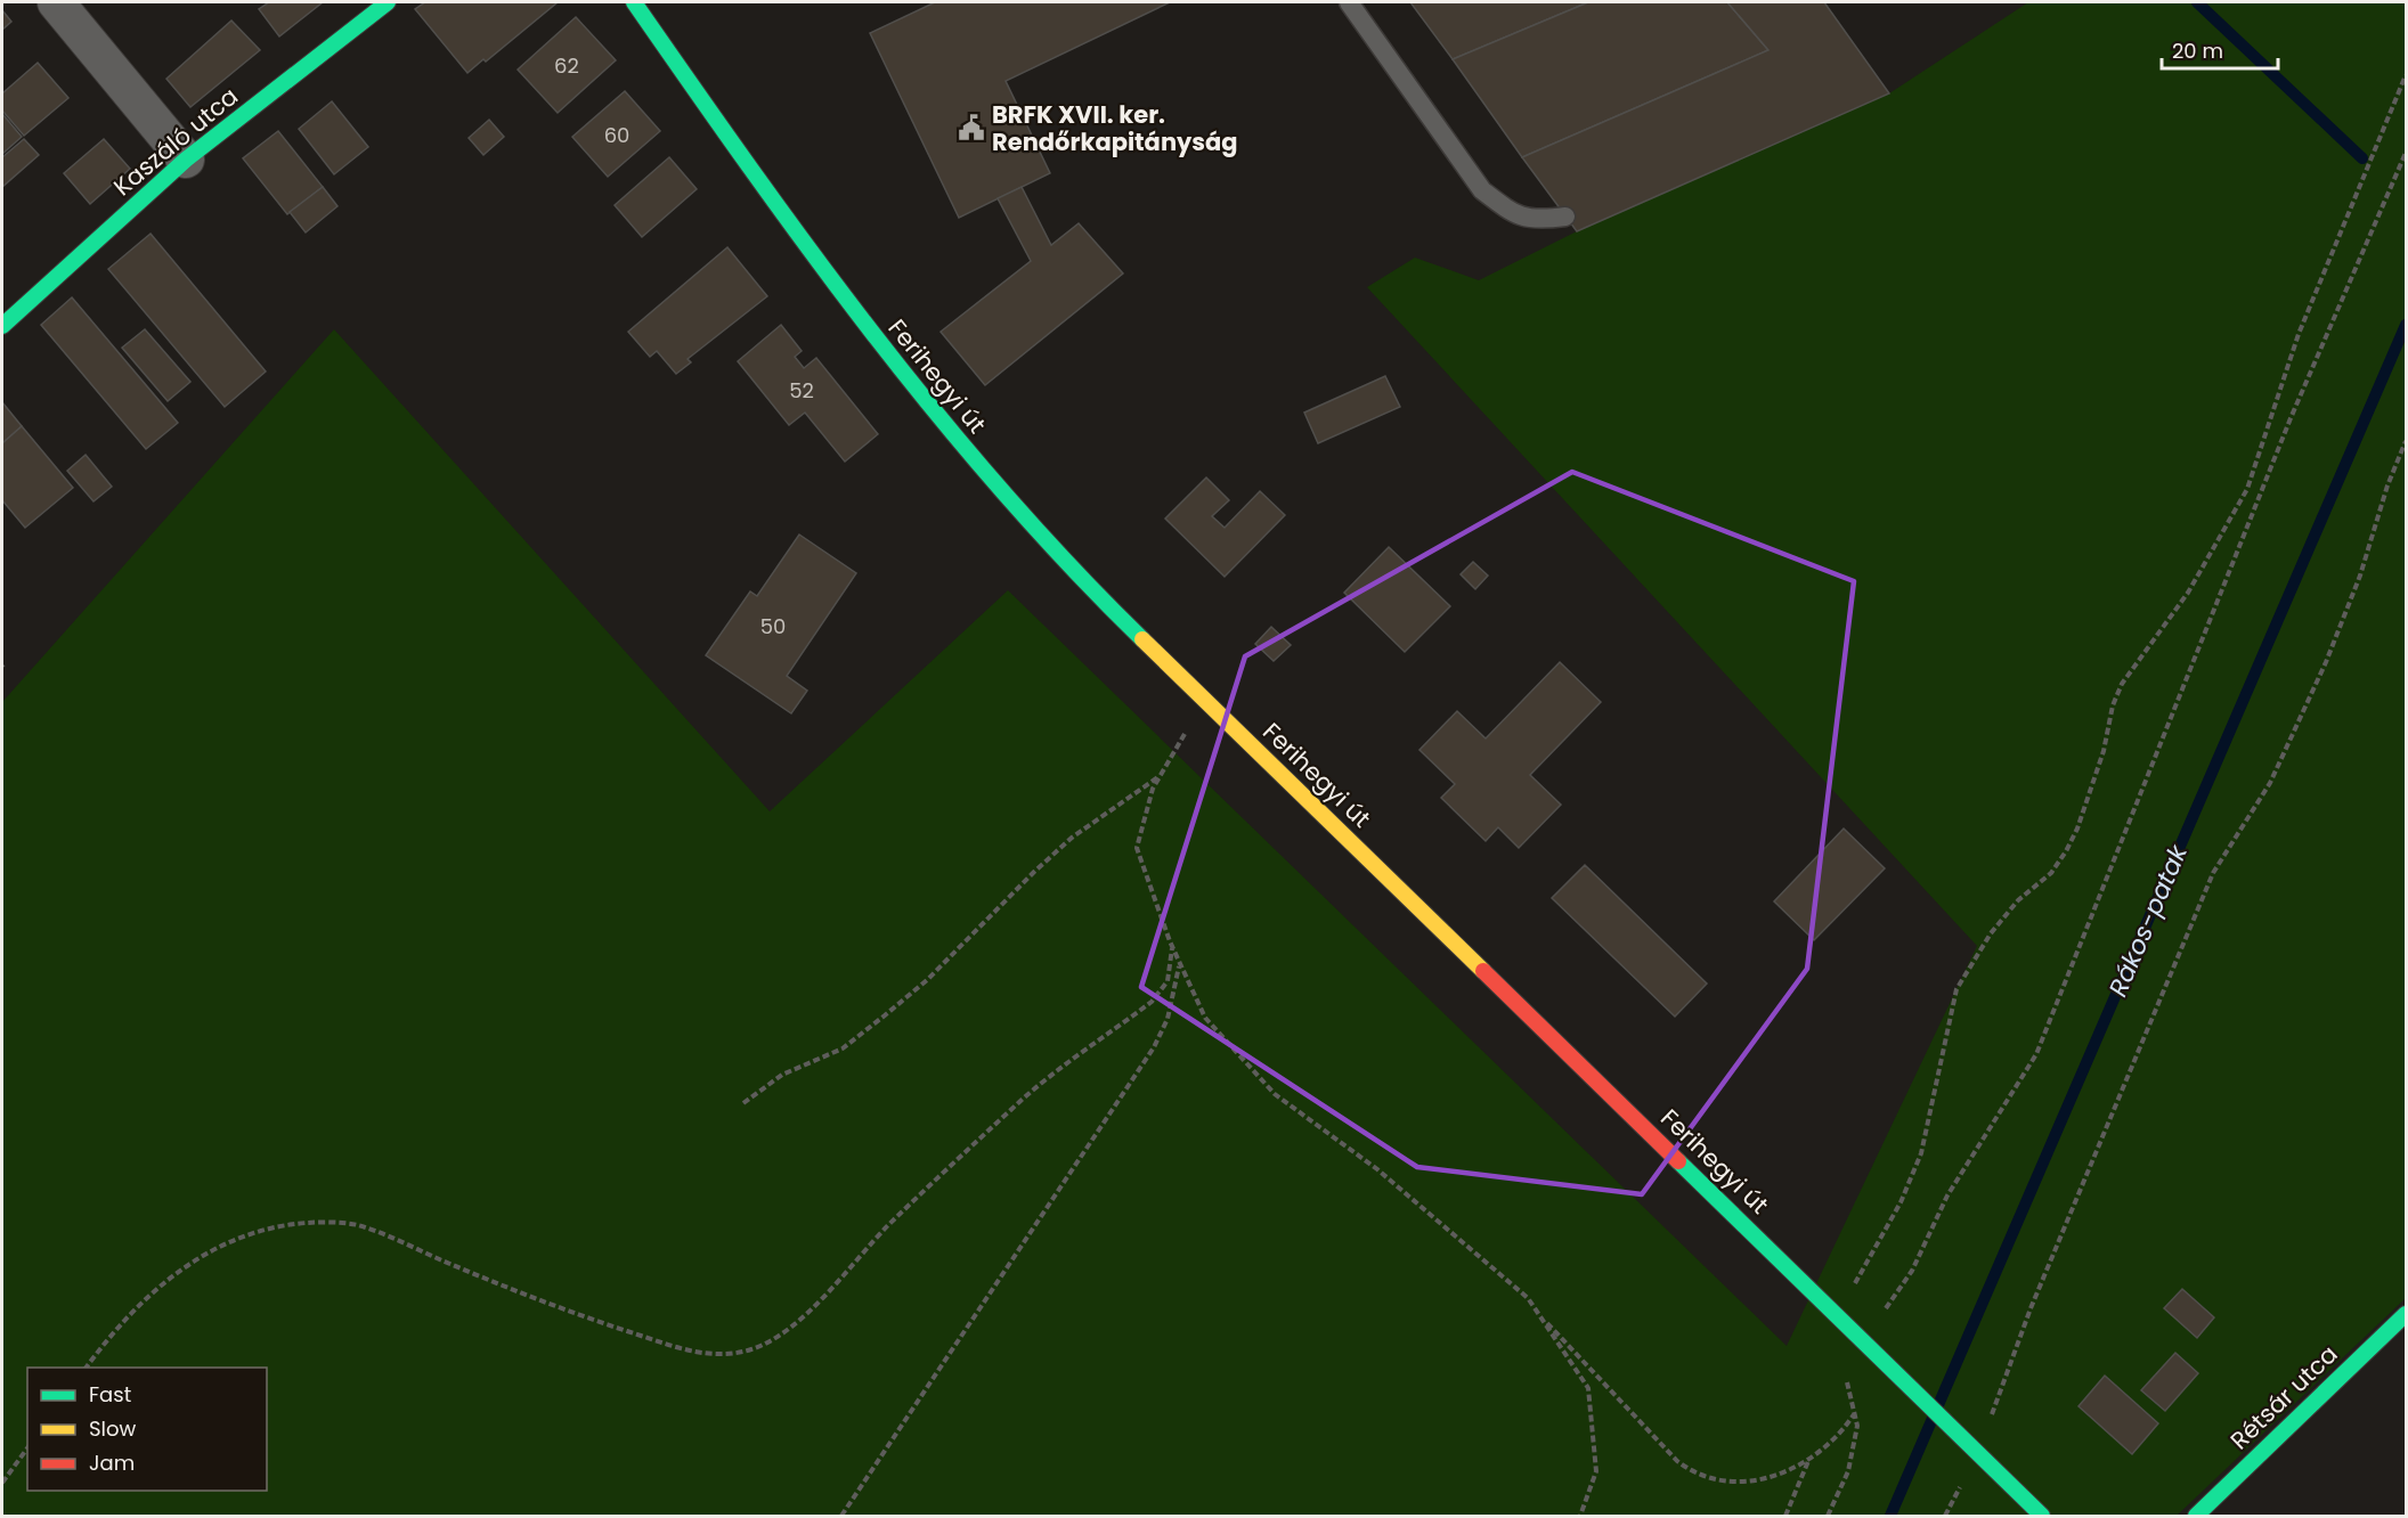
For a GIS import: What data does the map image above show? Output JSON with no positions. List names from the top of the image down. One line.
{"streets":{"street":["Kaszáló utca","Ferihegyi út","Rétsár utca"]},"water":["Rákos-patak"],"places":{"public building":["BRFK XVII. ker. Rendőrkapitányság"]},"house_numbers":["62","60","52","50"],"legend":["Fast","Slow","Jam"],"scale_bar":"20 m"}
